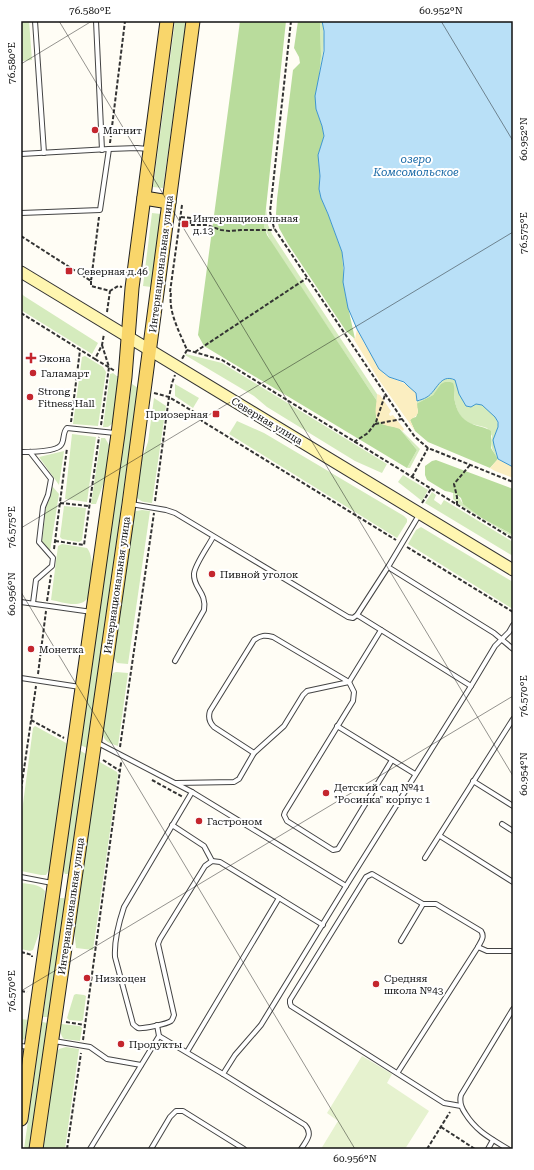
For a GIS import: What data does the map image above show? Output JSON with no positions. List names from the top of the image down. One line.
{"streets":{"main road":["Интернациональная улица","Северная улица"]},"crossings":[["Интернациональная улица","Северная улица"]],"water":["озеро Комсомольское"],"places":{"other":["Магнит","Галамарт","Strong Fitness Hall","Пивной уголок","Монетка","Детский сад №41 \"Росинка\" корпус 1","Гастроном","Низкоцен","Средняя школа №43","Продукты"],"transit":["Интернациональная д.13","Северная д.46","Приозерная"],"health":["Экона"]},"coordinates":["76.580°E","60.952°N","76.575°E","60.956°N","76.570°E","60.954°N"]}
